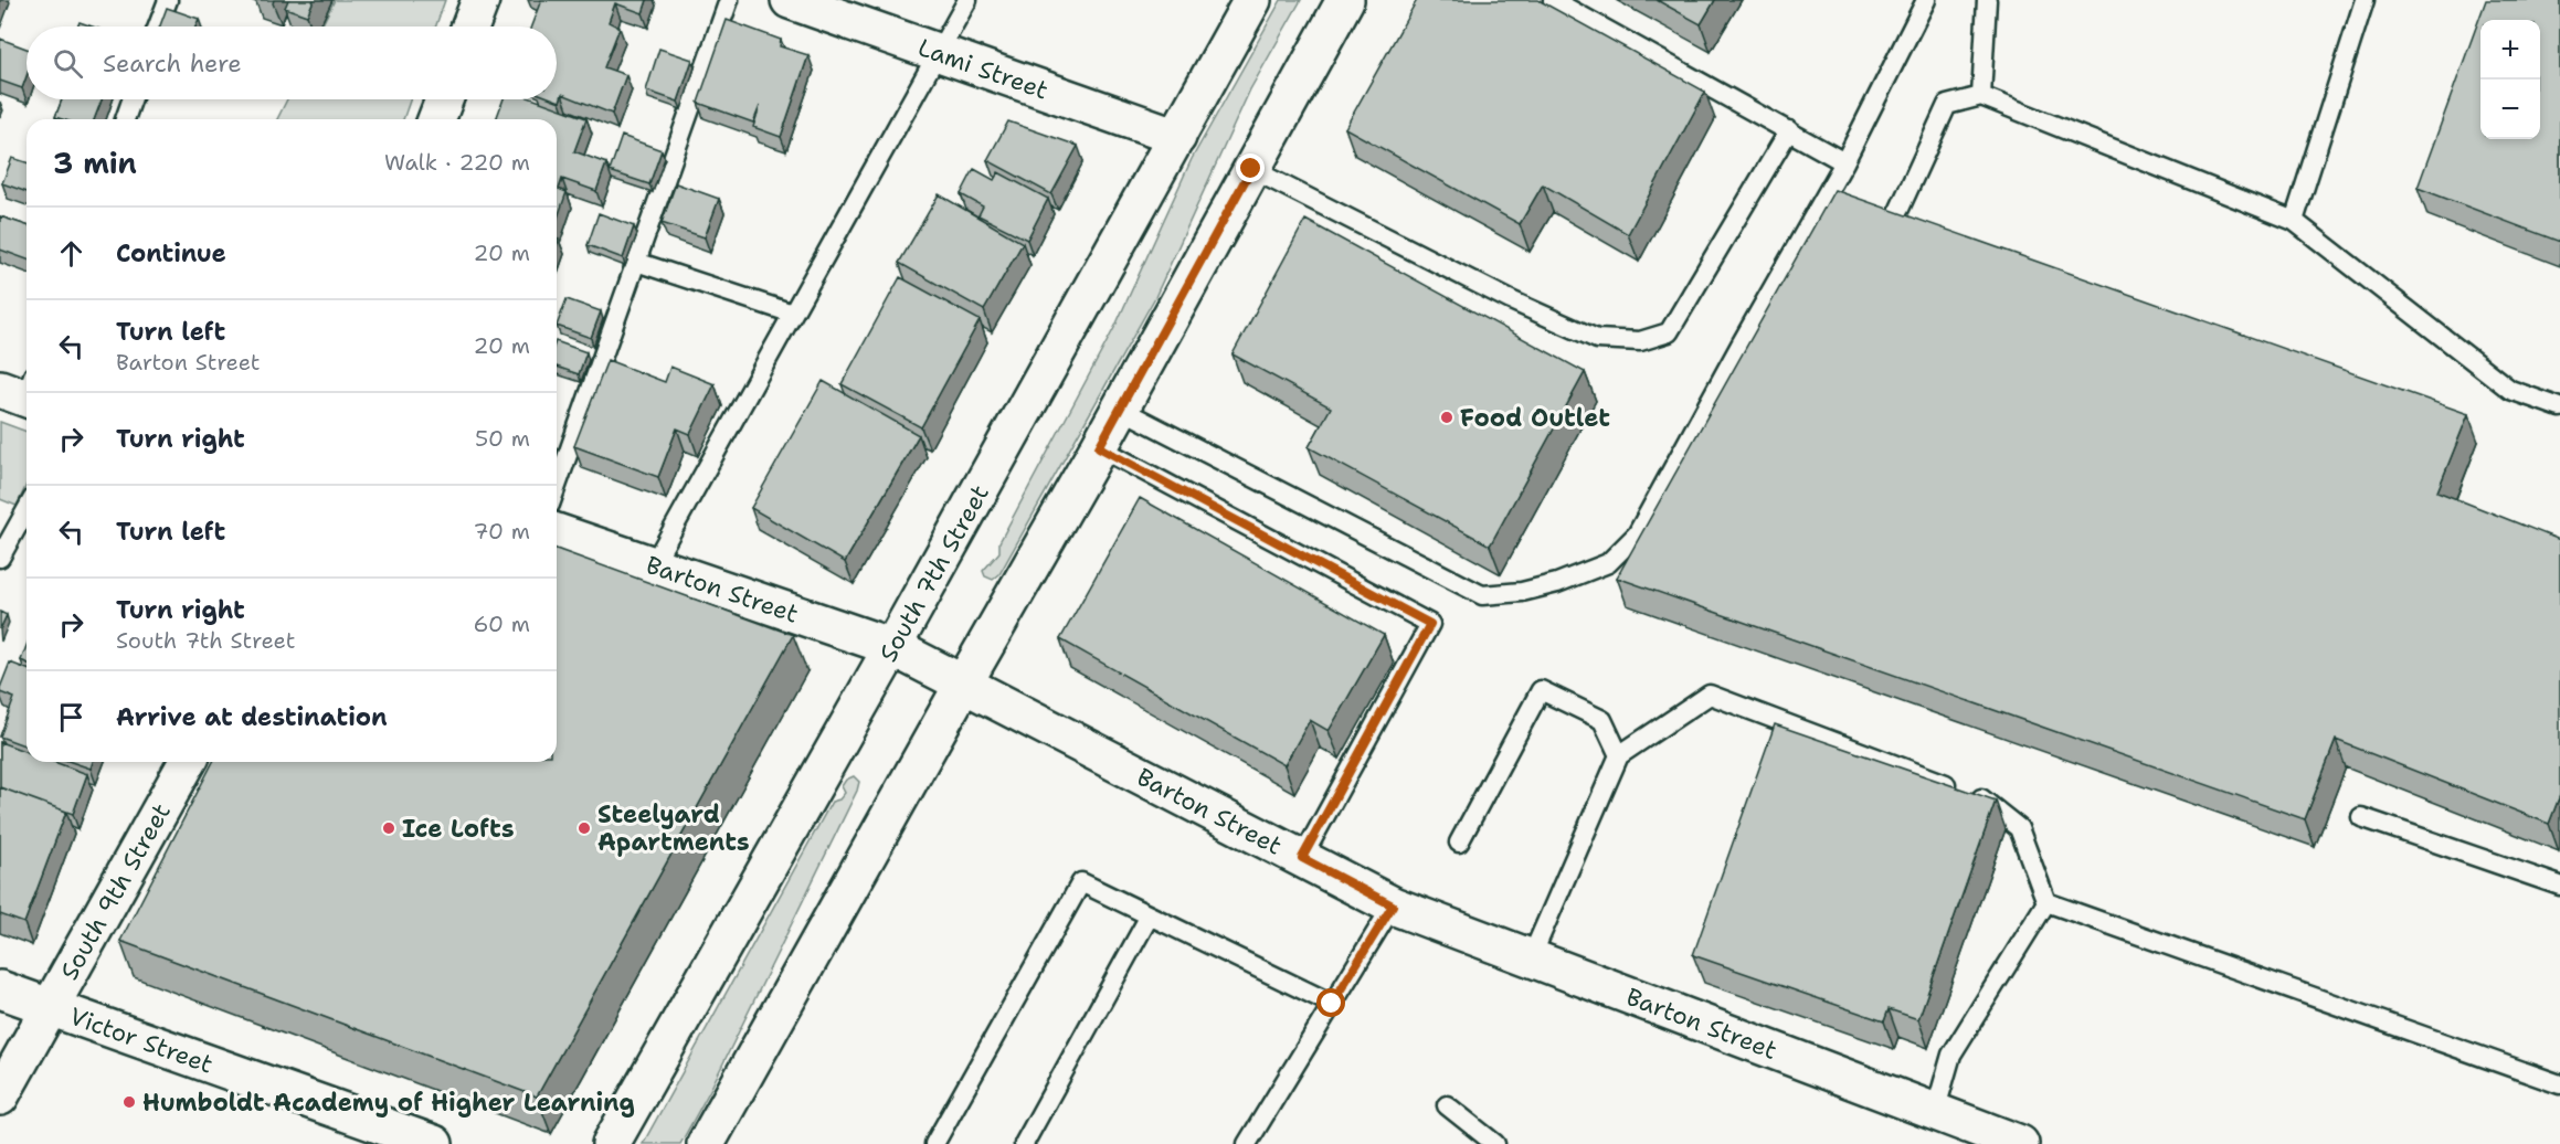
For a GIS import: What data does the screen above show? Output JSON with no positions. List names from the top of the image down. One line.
{"streets":{"street":["Lami Street","South 7th Street","Barton Street","South 9th Street","Victor Street"]},"crossings":[["Lami Street","South 7th Street"],["South 7th Street","Barton Street"],["South 9th Street","Victor Street"]],"places":["Food Outlet","Ice Lofts","Steelyard Apartments","Humboldt Academy of Higher Learning"],"page":{"map_buttons":["+","−"],"search":"Search here","heading":["3 min","Walk · 220 m"],"list":[["Continue","20 m"],["Turn left","Barton Street","20 m"],["Turn right","50 m"],["Turn left","70 m"],["Turn right","South 7th Street","60 m"],"Arrive at destination"]}}
